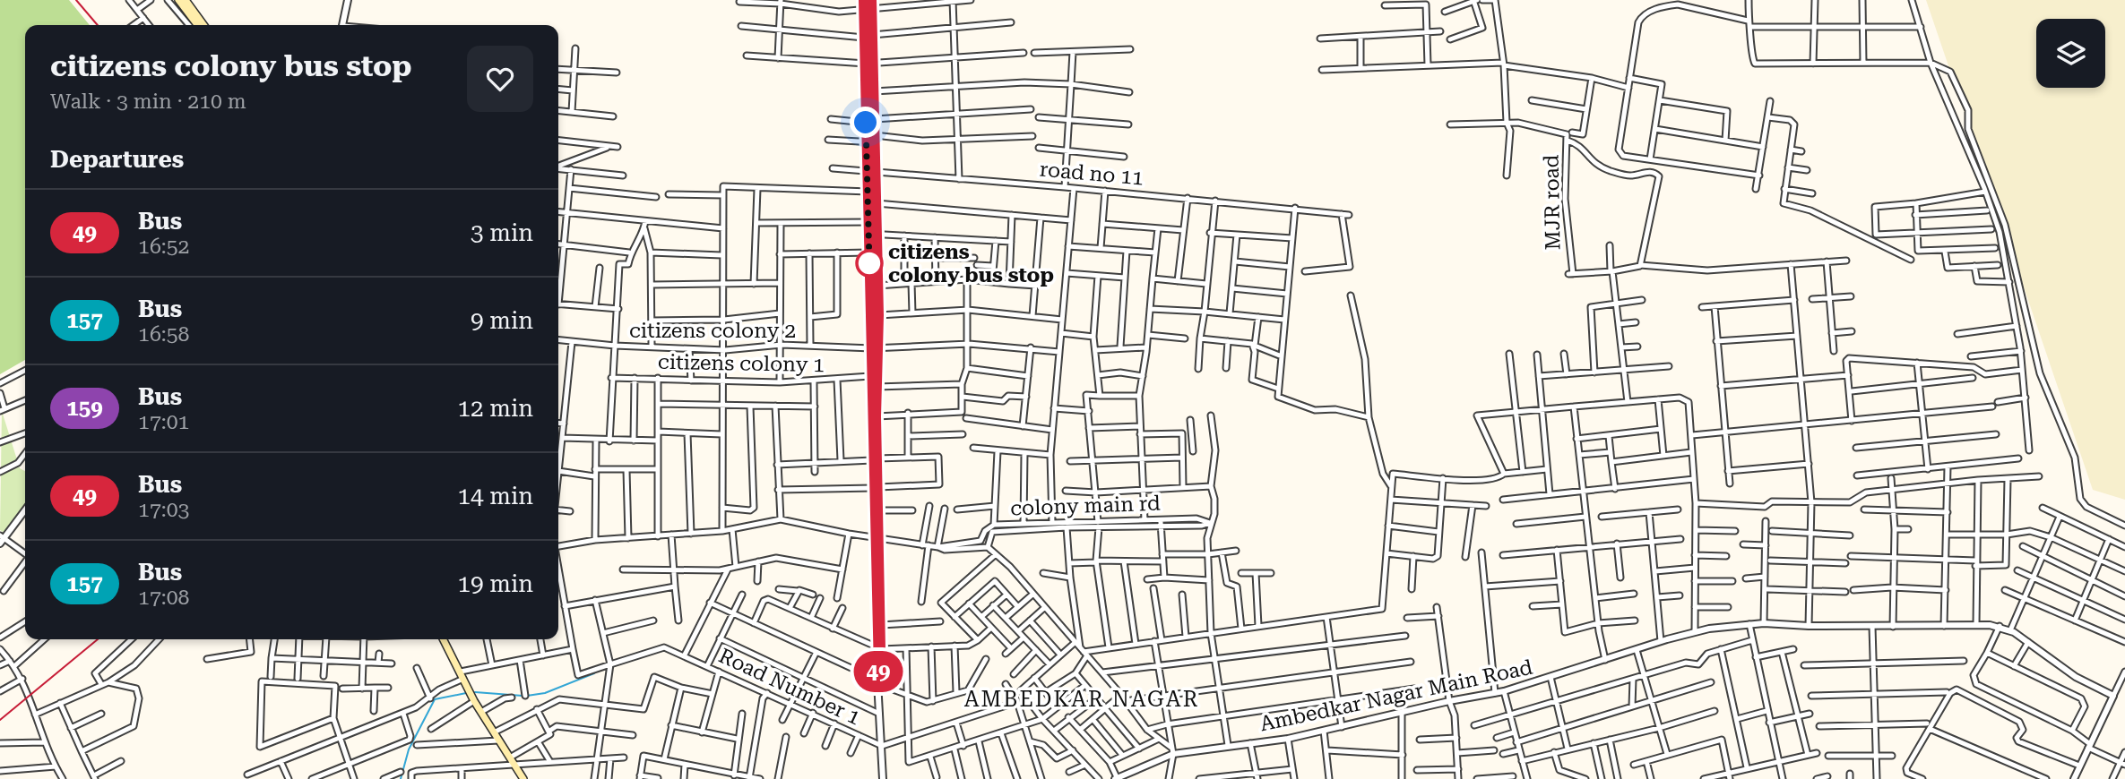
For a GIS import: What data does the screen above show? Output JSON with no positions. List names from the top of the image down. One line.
{"streets":{"street":["road no 11","MJR road","citizens colony 2","citizens colony 1","colony main rd","Road Number 1","Ambedkar Nagar Main Road"]},"districts":["AMBEDKAR NAGAR"],"places":["citizens colony bus stop"],"lines":["bus line 49"],"page":{"on_map":"49","heading":[["citizens colony bus stop","Walk · 3 min · 210 m"],"Departures"],"list":[{"mark":"49","name":"Bus","note":"16:52","value":"3 min"},{"mark":"157","name":"Bus","note":"16:58","value":"9 min"},{"mark":"159","name":"Bus","note":"17:01","value":"12 min"},{"mark":"49","name":"Bus","note":"17:03","value":"14 min"},{"mark":"157","name":"Bus","note":"17:08","value":"19 min"}]}}
